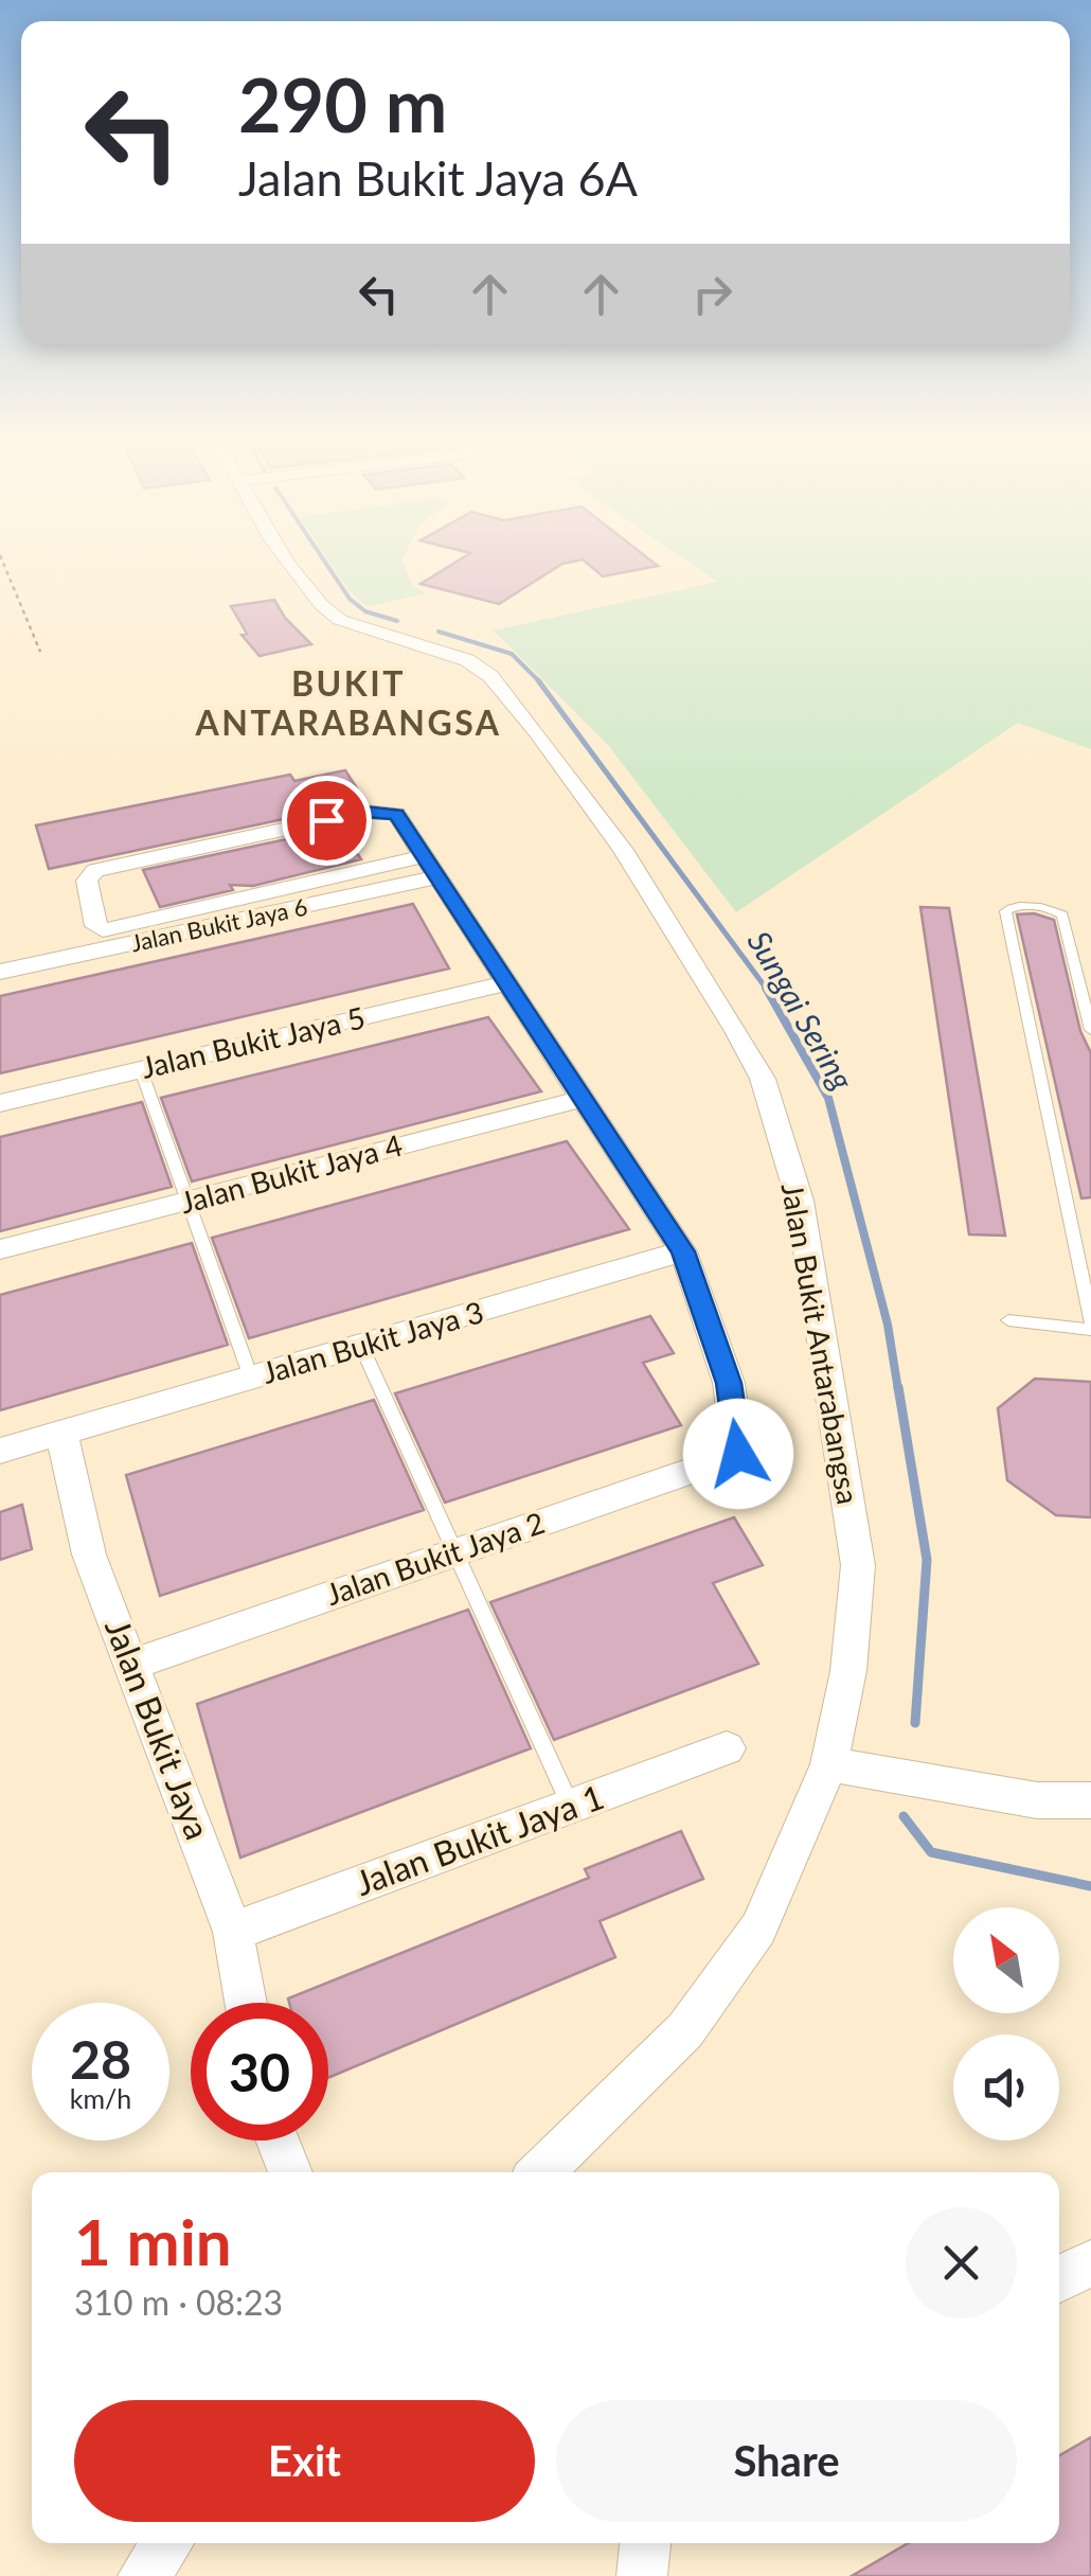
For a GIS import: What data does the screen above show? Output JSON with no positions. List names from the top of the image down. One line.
{"streets":{"street":["Jalan Bukit Jaya 6","Jalan Bukit Jaya 5","Jalan Bukit Jaya 4","Jalan Bukit Jaya 3","Jalan Bukit Antarabangsa","Jalan Bukit Jaya 2","Jalan Bukit Jaya","Jalan Bukit Jaya 1"]},"crossings":[["Jalan Bukit Jaya 3","Jalan Bukit Jaya 2"],["Jalan Bukit Jaya 3","Jalan Bukit Jaya"],["Jalan Bukit Jaya 2","Jalan Bukit Jaya"],["Jalan Bukit Jaya","Jalan Bukit Jaya 1"]],"districts":["BUKIT ANTARABANGSA"],"water":["Sungai Sering"],"north":"top left","page":{"turn":["290 m","Jalan Bukit Jaya 6A"],"speed":"28 km/h","limit":"30","heading":["1 min","310 m · 08:23"],"buttons":["Exit","Share"]}}
